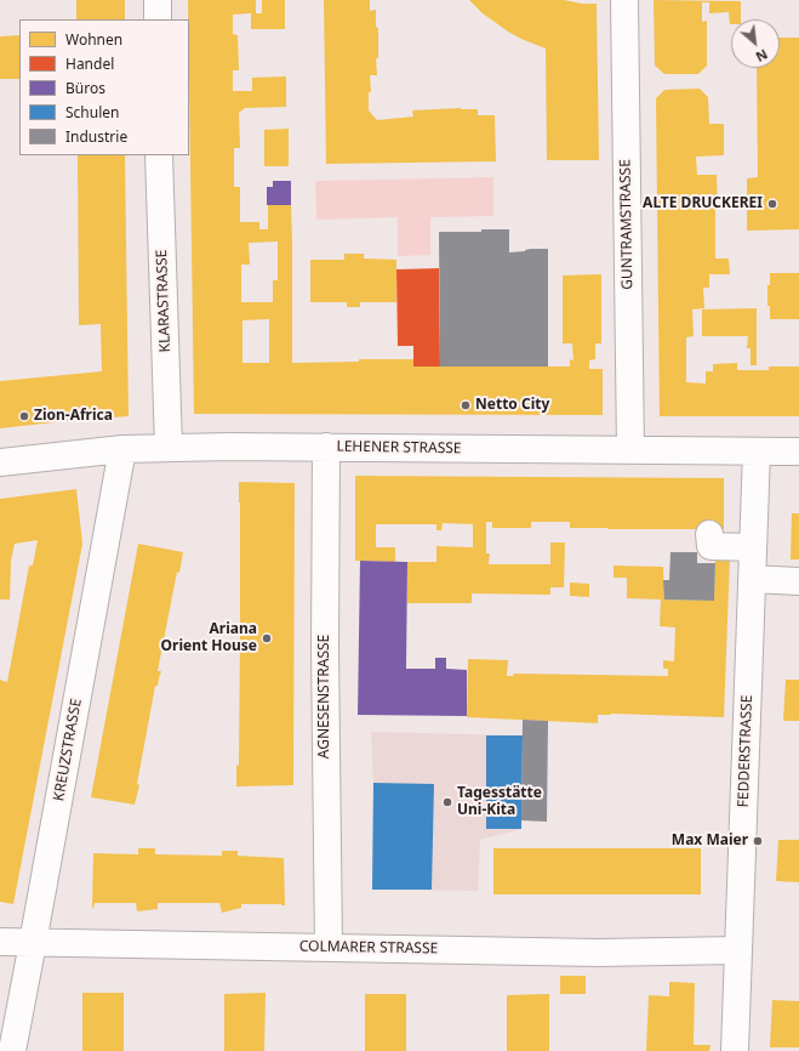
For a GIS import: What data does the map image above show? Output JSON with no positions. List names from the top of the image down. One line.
{"streets":{"street":["GUNTRAMSTRASSE","KLARASTRASSE","LEHENER STRASSE","AGNESENSTRASSE","KREUZSTRASSE","FEDDERSTRASSE","COLMARER STRASSE"]},"crossings":[["GUNTRAMSTRASSE","LEHENER STRASSE"],["KLARASTRASSE","LEHENER STRASSE"],["LEHENER STRASSE","AGNESENSTRASSE"],["LEHENER STRASSE","KREUZSTRASSE"],["LEHENER STRASSE","FEDDERSTRASSE"],["AGNESENSTRASSE","COLMARER STRASSE"],["KREUZSTRASSE","COLMARER STRASSE"],["FEDDERSTRASSE","COLMARER STRASSE"]],"places":["ALTE DRUCKEREI","Netto City","Zion-Africa","Ariana Orient House","Tagesstätte Uni-Kita","Max Maier"],"legend":["Wohnen","Handel","Büros","Schulen","Industrie"],"north":"bottom right"}
